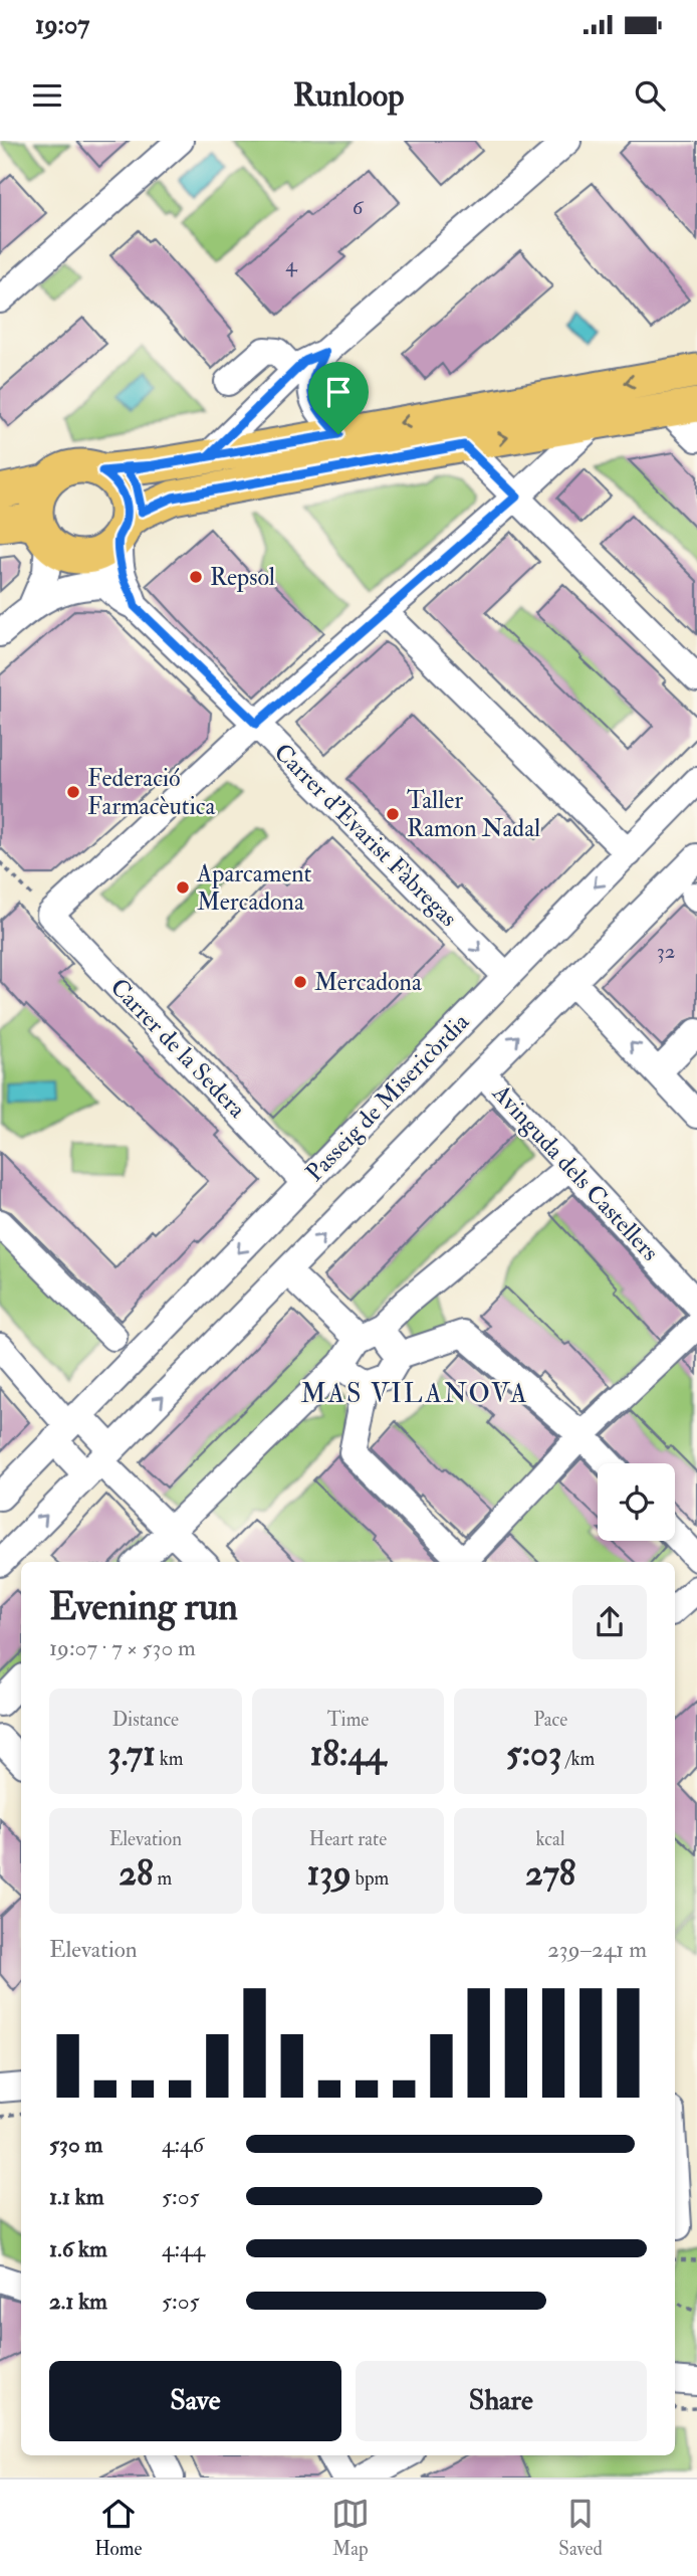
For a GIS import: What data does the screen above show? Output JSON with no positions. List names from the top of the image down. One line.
{"streets":{"street":["Carrer d'Evarist Fàbregas","Carrer de la Sedera","Passeig de Misericòrdia","Avinguda dels Castellers"]},"crossings":[["Carrer d'Evarist Fàbregas","Passeig de Misericòrdia"],["Carrer de la Sedera","Passeig de Misericòrdia"],["Passeig de Misericòrdia","Avinguda dels Castellers"]],"districts":["MAS VILANOVA"],"places":["Repsol","Federació Farmacèutica","Taller Ramon Nadal","Aparcament Mercadona","Mercadona"],"house_numbers":["6","4","32"],"page":{"status":"19:07","header":"Runloop","heading":["Evening run","19:07 · 7 × 530 m"],"stats":[["Distance","3.71 km"],["Time","18:44"],["Pace","5:03 /km"],["Elevation","28 m"],["Heart rate","139 bpm"],["kcal","278"]],"chart":["Elevation","239–241 m"],"list":[{"name":"530 m","note":"4:46"},{"name":"1.1 km","note":"5:05"},{"name":"1.6 km","note":"4:44"},{"name":"2.1 km","note":"5:05"}],"buttons":["Save","Share"],"tabs":["Home","Map","Saved"]}}
